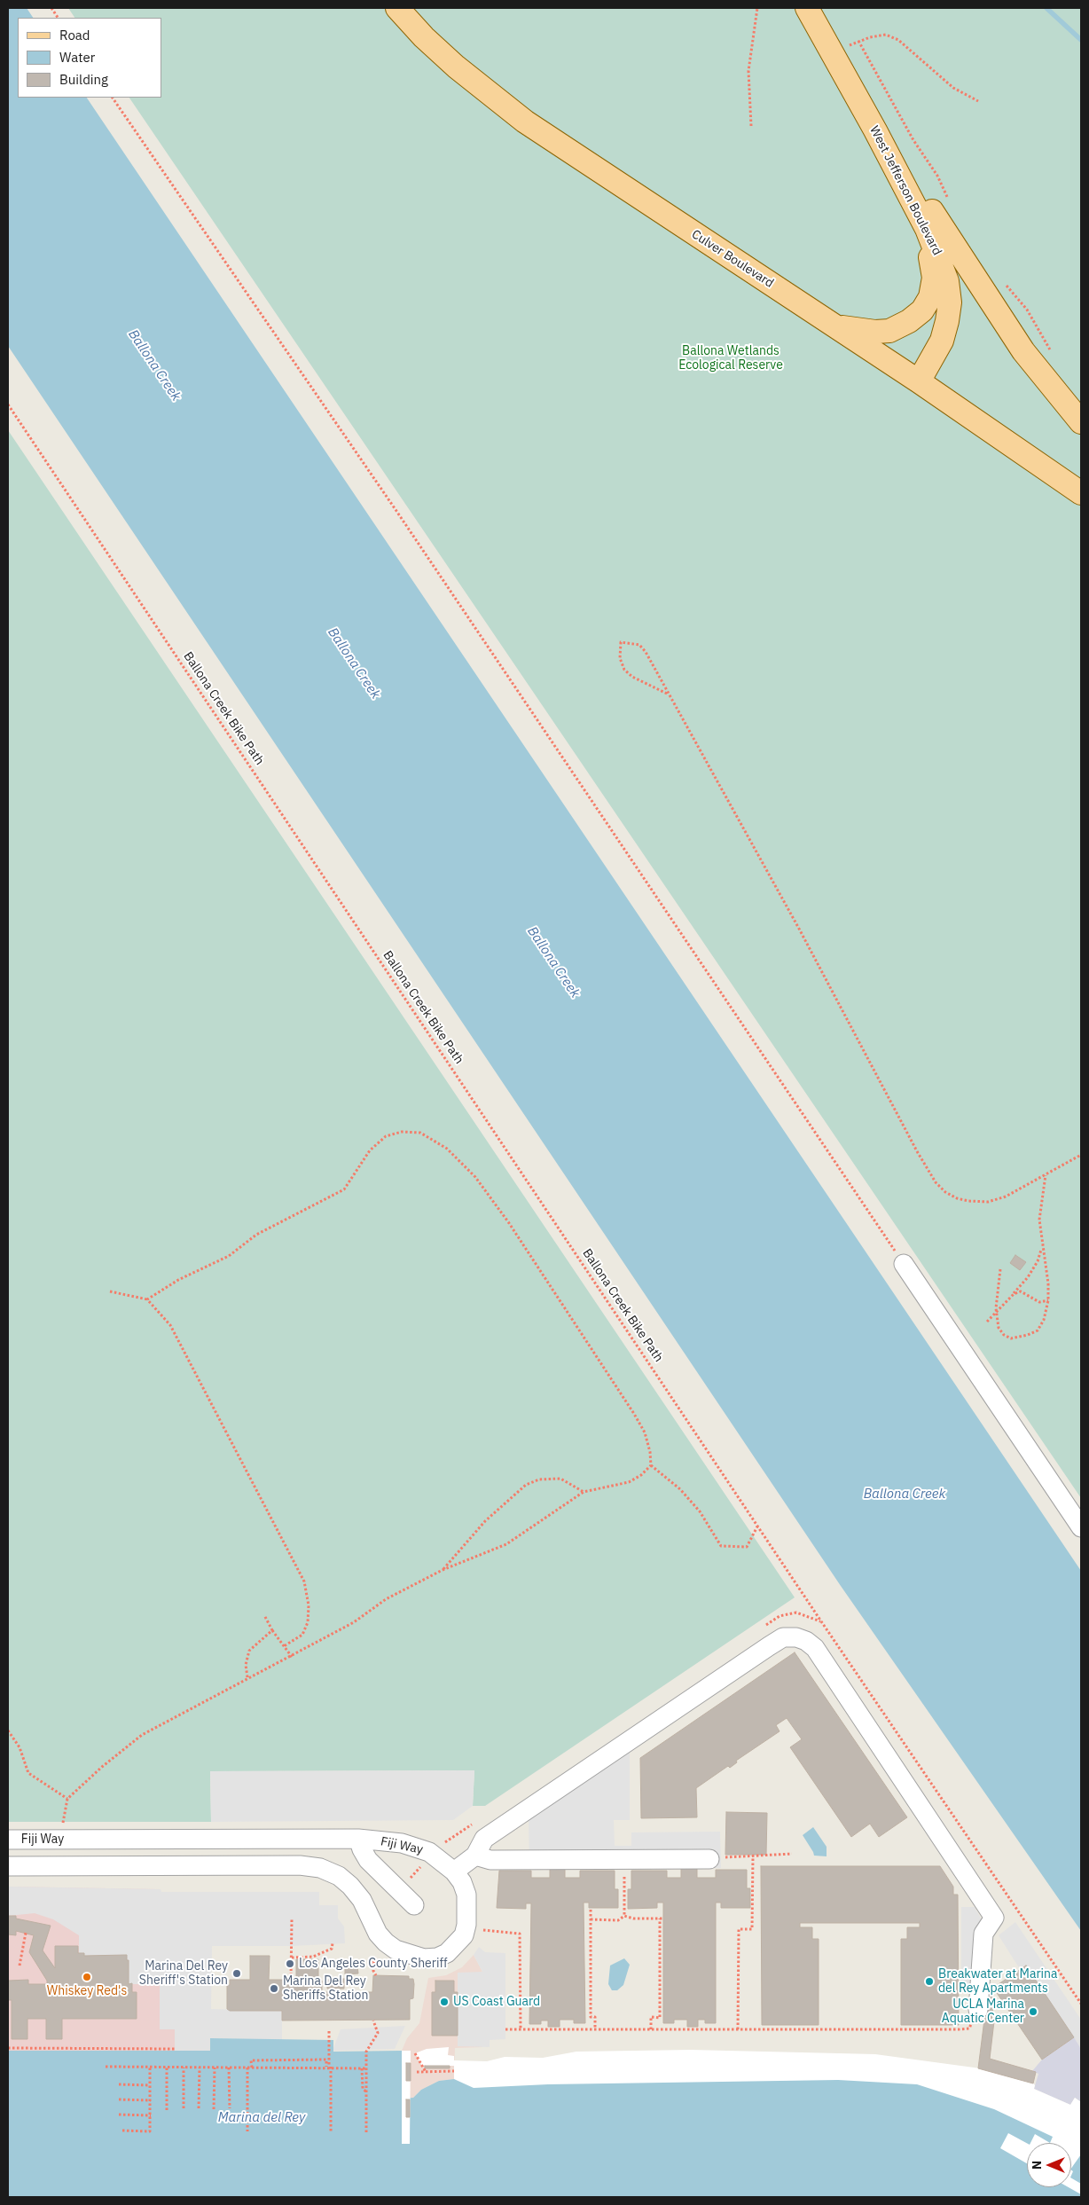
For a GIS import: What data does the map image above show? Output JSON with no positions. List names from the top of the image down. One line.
{"streets":{"main road":["West Jefferson Boulevard","Culver Boulevard"],"street":["Fiji Way"],"path":["Ballona Creek Bike Path"]},"crossings":[["West Jefferson Boulevard","Culver Boulevard"]],"water":["Ballona Creek","Marina del Rey"],"parks":["Ballona Wetlands Ecological Reserve"],"places":["Los Angeles County Sheriff","Marina Del Rey Sheriff's Station","Whiskey Red's","Breakwater at Marina del Rey Apartments","Marina Del Rey Sheriffs Station","US Coast Guard","UCLA Marina Aquatic Center"],"legend":["Road","Water","Building"],"north":"left"}
